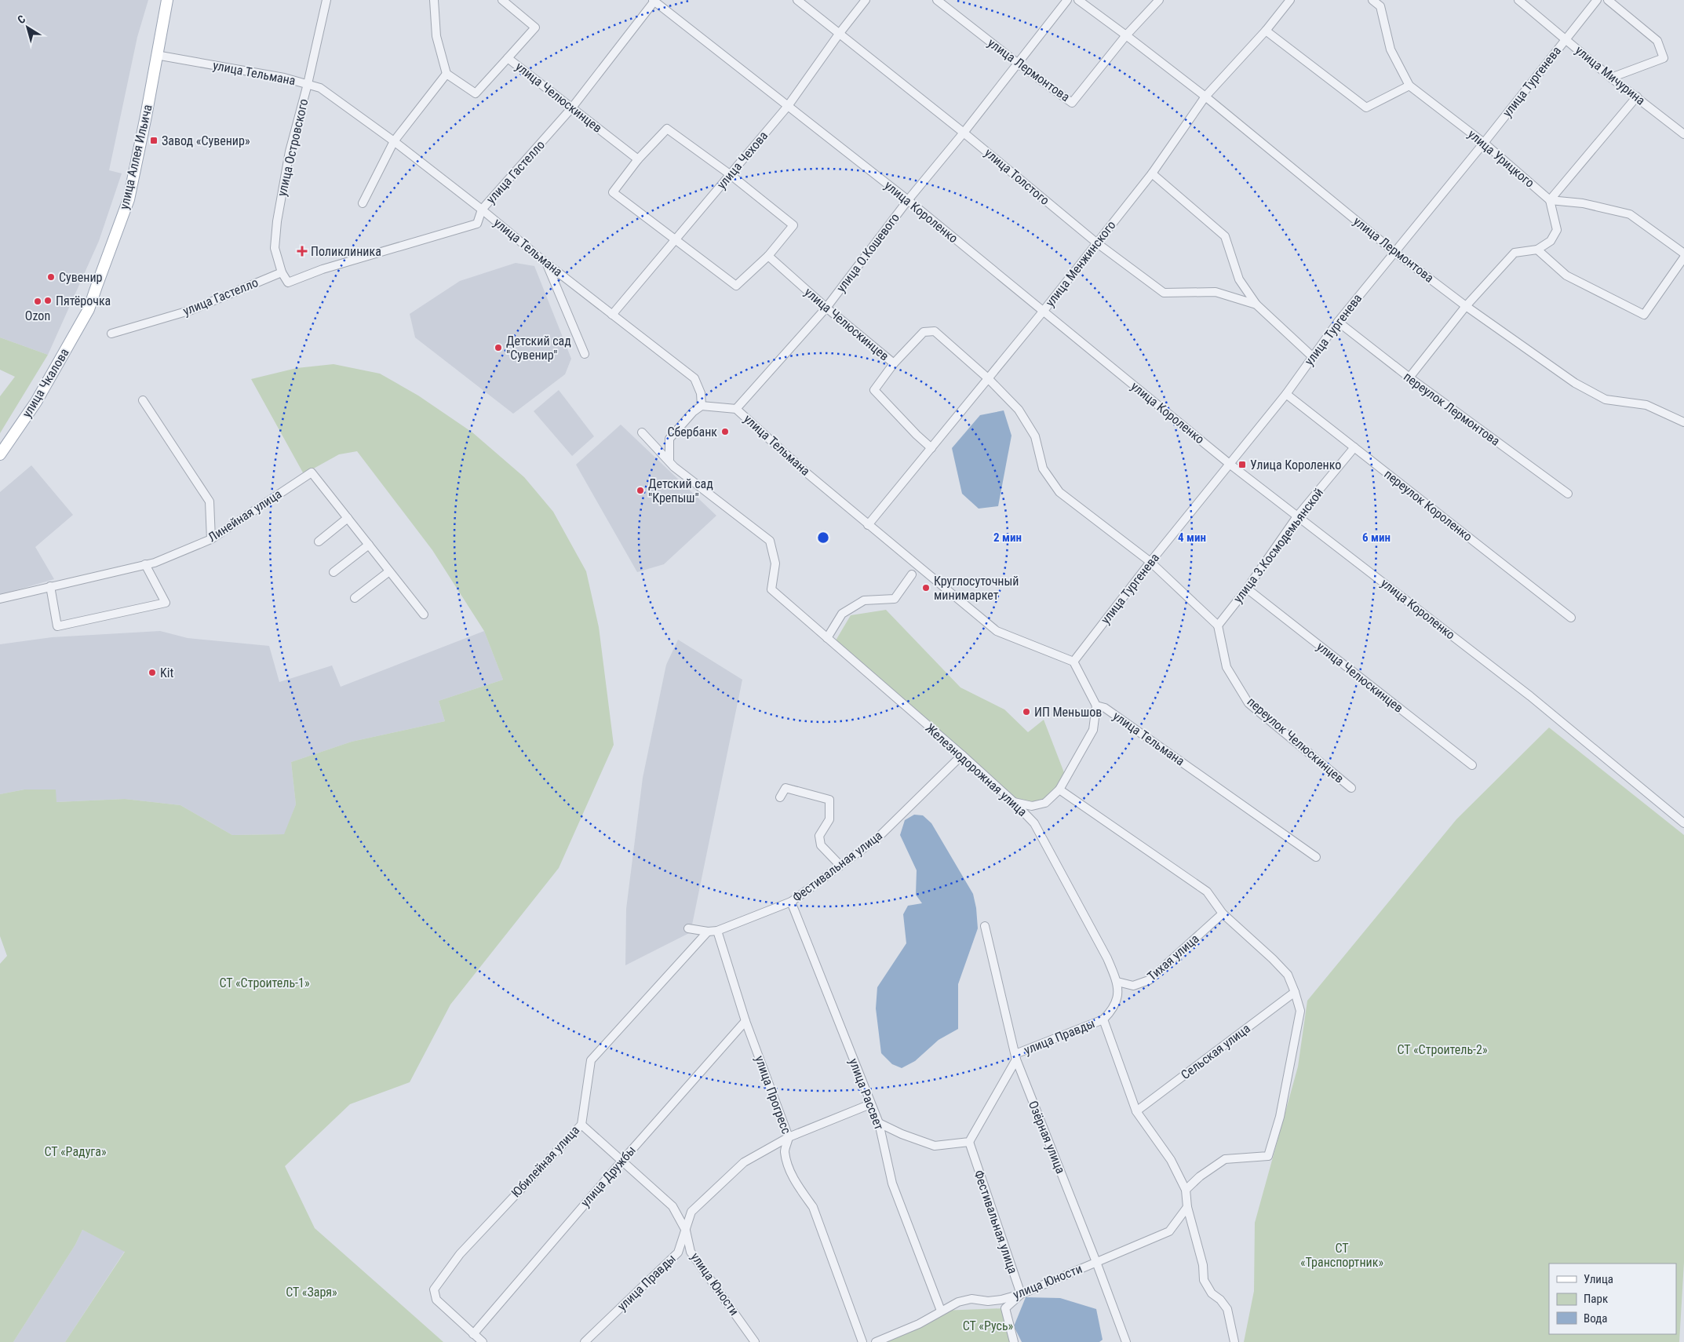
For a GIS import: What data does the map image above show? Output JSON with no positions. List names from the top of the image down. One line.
{"streets":{"main road":["улица Аллея Ильича","улица Чкалова"],"street":["улица Лермонтова","улица Тельмана","улица Мичурина","улица Тургенева","улица Челюскинцев","улица Островского","улица Урицкого","улица Чехова","улица Гастелло","улица Толстого","улица Короленко","улица О.Кошевого","улица Менжинского","переулок Лермонтова","переулок Короленко","Линейная улица","улица З.Космодемьянской","переулок Челюскинцев","Железнодорожная улица","Фестивальная улица","Тихая улица","улица Правды","Сельская улица","улица Рассвет","улица Прогресс","Озёрная улица","Юбилейная улица","улица Дружбы","улица Юности"]},"crossings":[["улица Лермонтова","улица Тургенева"],["улица Лермонтова","улица О.Кошевого"],["улица Лермонтова","улица Менжинского"],["улица Тельмана","улица Тургенева"],["улица Тельмана","улица Островского"],["улица Тельмана","улица Аллея Ильича"],["улица Тельмана","улица Чехова"],["улица Тельмана","улица Гастелло"],["улица Тельмана","улица О.Кошевого"],["улица Тельмана","улица Менжинского"],["улица Мичурина","улица Тургенева"],["улица Тургенева","улица Урицкого"],["улица Тургенева","улица Толстого"],["улица Тургенева","улица Короленко"],["улица Тургенева","переулок Лермонтова"],["улица Тургенева","переулок Короленко"],["улица Челюскинцев","улица Гастелло"],["улица Челюскинцев","улица О.Кошевого"],["улица Челюскинцев","улица Менжинского"],["улица Челюскинцев","улица З.Космодемьянской"],["улица Островского","улица Гастелло"],["улица Аллея Ильича","улица Чкалова"],["улица Чехова","улица Толстого"],["улица Чехова","улица Короленко"],["улица Гастелло","улица Короленко"],["улица Толстого","улица О.Кошевого"],["улица Толстого","улица Менжинского"],["улица Короленко","улица О.Кошевого"],["улица Короленко","улица Менжинского"],["улица Короленко","улица З.Космодемьянской"],["переулок Короленко","улица З.Космодемьянской"],["улица З.Космодемьянской","переулок Челюскинцев"],["Железнодорожная улица","Фестивальная улица"],["Железнодорожная улица","Тихая улица"],["Железнодорожная улица","улица Правды"],["Фестивальная улица","улица Рассвет"],["Фестивальная улица","улица Прогресс"],["Фестивальная улица","Юбилейная улица"],["Фестивальная улица","улица Юности"],["улица Правды","улица Рассвет"],["улица Правды","улица Прогресс"],["улица Правды","Озёрная улица"],["улица Правды","улица Юности"],["улица Рассвет","улица Юности"],["улица Прогресс","улица Дружбы"],["Озёрная улица","улица Юности"],["Юбилейная улица","улица Дружбы"],["Юбилейная улица","улица Юности"],["улица Дружбы","улица Юности"]],"parks":["СТ «Строитель-1»","СТ «Строитель-2»","СТ «Радуга»","СТ «Транспортник»","СТ «Заря»","СТ «Русь»"],"places":{"transit":["Завод «Сувенир»","Улица Короленко"],"health":["Поликлиника"],"other":["Сувенир","Пятёрочка","Ozon","Детский сад \"Сувенир\"","Сбербанк","Детский сад \"Крепыш\"","Круглосуточный минимаркет","Kit","ИП Меньшов"]},"legend":["Улица","Парк","Вода"],"north":"top left","rings":["2 мин","4 мин","6 мин"]}
